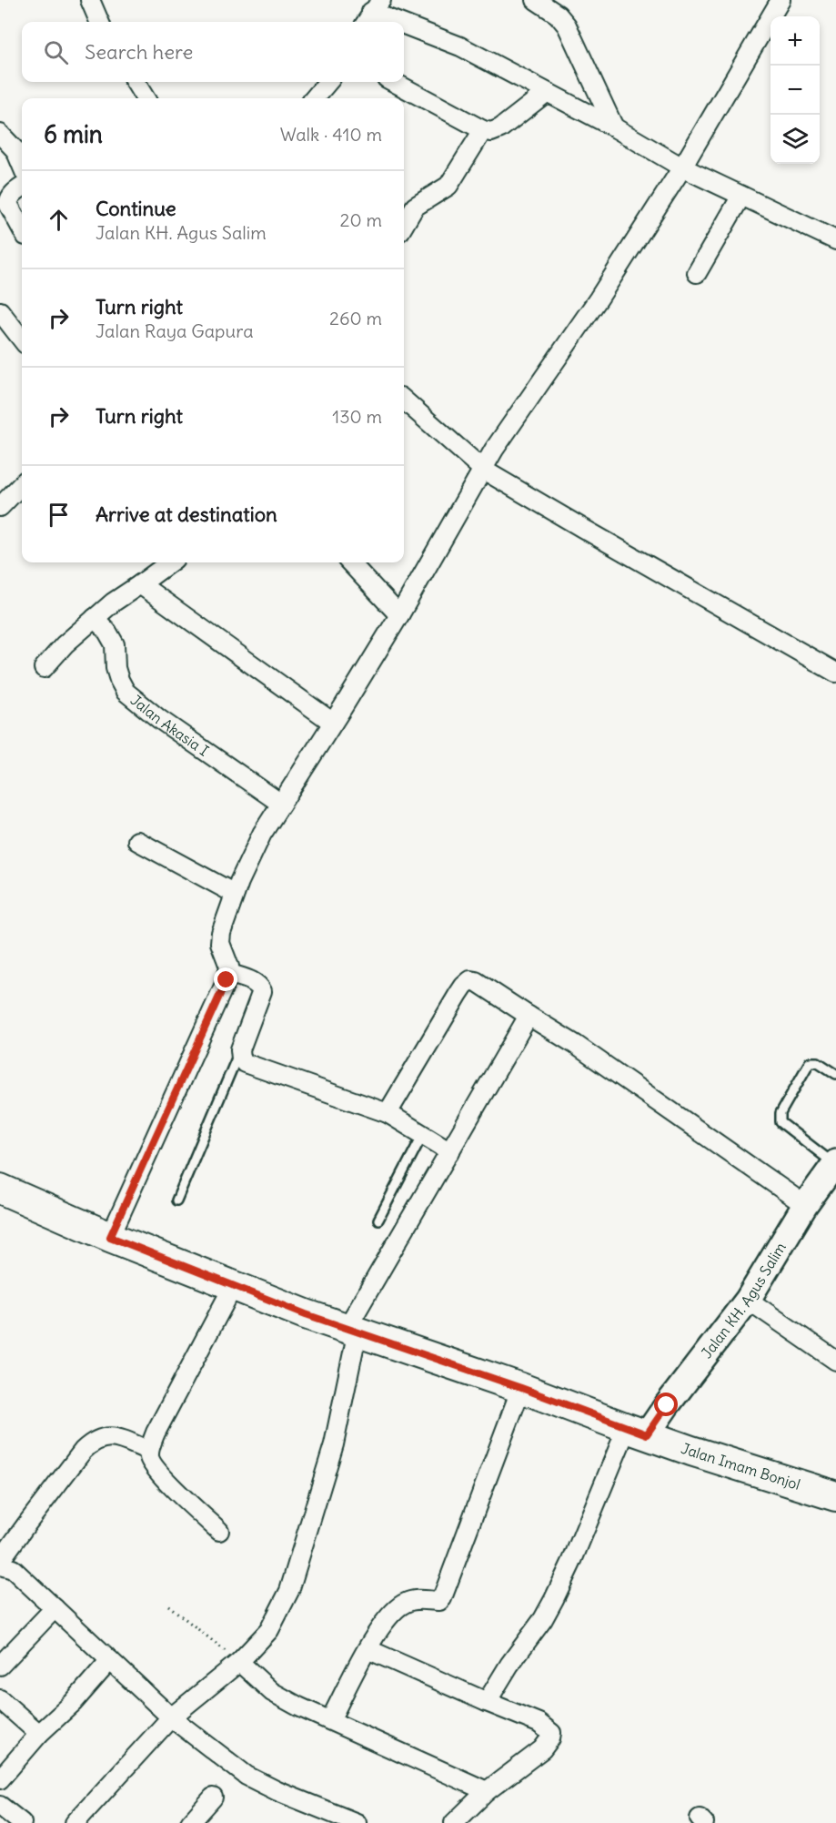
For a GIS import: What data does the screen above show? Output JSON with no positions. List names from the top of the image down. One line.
{"streets":{"main road":["Jalan KH. Agus Salim","Jalan Imam Bonjol"],"street":["Jalan Akasia I"]},"crossings":[["Jalan KH. Agus Salim","Jalan Imam Bonjol"]],"page":{"map_buttons":["+","−"],"search":"Search here","heading":["6 min","Walk · 410 m"],"list":[["Continue","Jalan KH. Agus Salim","20 m"],["Turn right","Jalan Raya Gapura","260 m"],["Turn right","130 m"],"Arrive at destination"]}}
